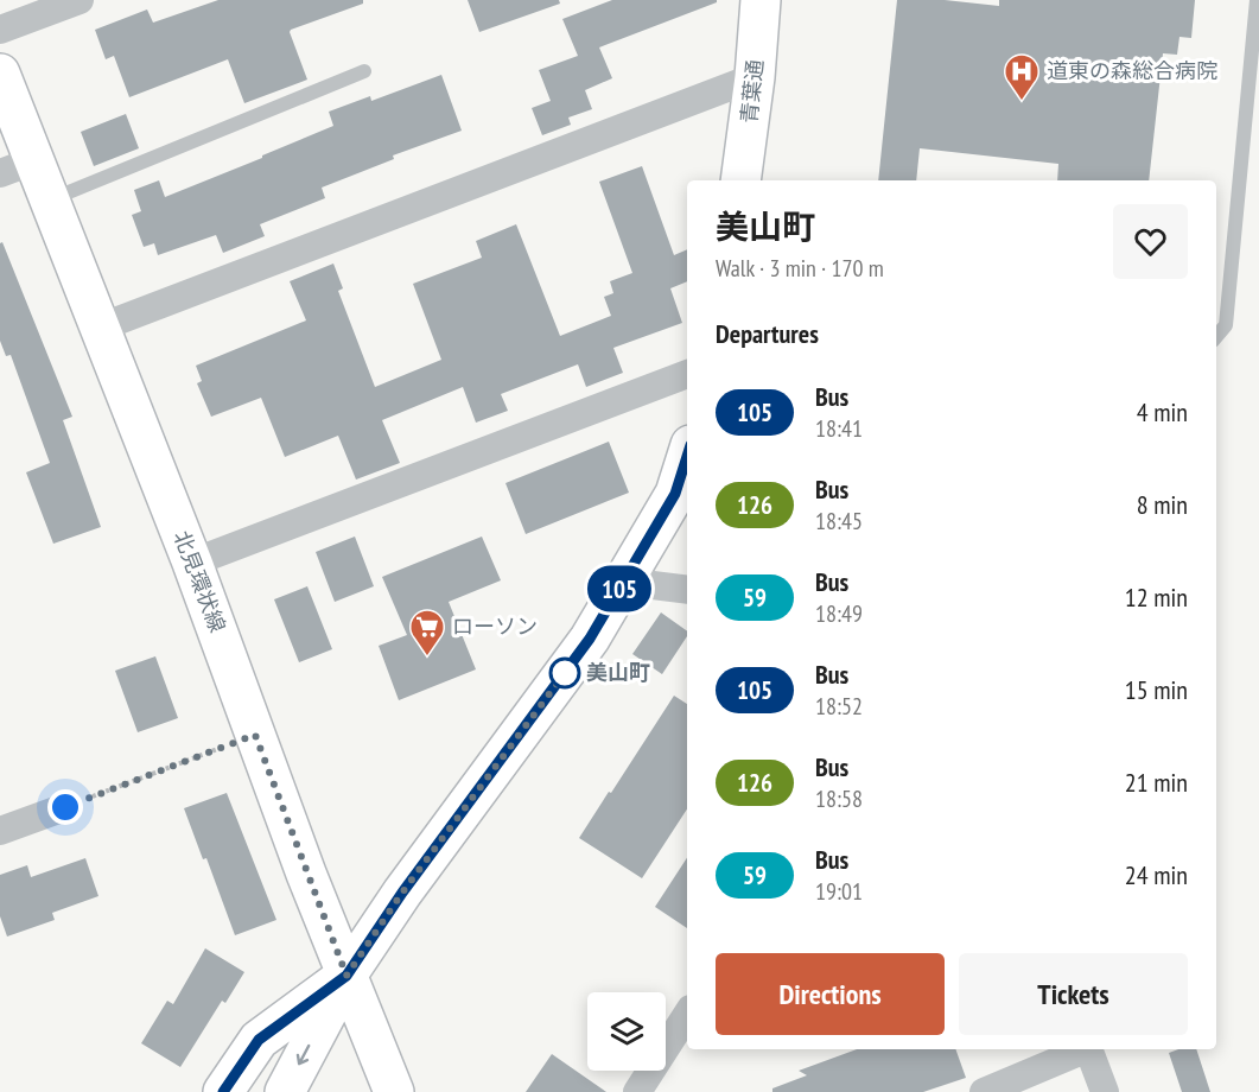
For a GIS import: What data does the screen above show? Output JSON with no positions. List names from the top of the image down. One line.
{"streets":{"street":["青葉通","北見環状線"]},"places":{"hospital":["道東の森総合病院"],"supermarket":["ローソン"],"other":["美山町"]},"lines":["bus line 105"],"page":{"on_map":"105","heading":[["美山町","Walk · 3 min · 170 m"],"Departures"],"list":[{"mark":"105","name":"Bus","note":"18:41","value":"4 min"},{"mark":"126","name":"Bus","note":"18:45","value":"8 min"},{"mark":"59","name":"Bus","note":"18:49","value":"12 min"},{"mark":"105","name":"Bus","note":"18:52","value":"15 min"},{"mark":"126","name":"Bus","note":"18:58","value":"21 min"},{"mark":"59","name":"Bus","note":"19:01","value":"24 min"}],"buttons":["Directions","Tickets"]}}
